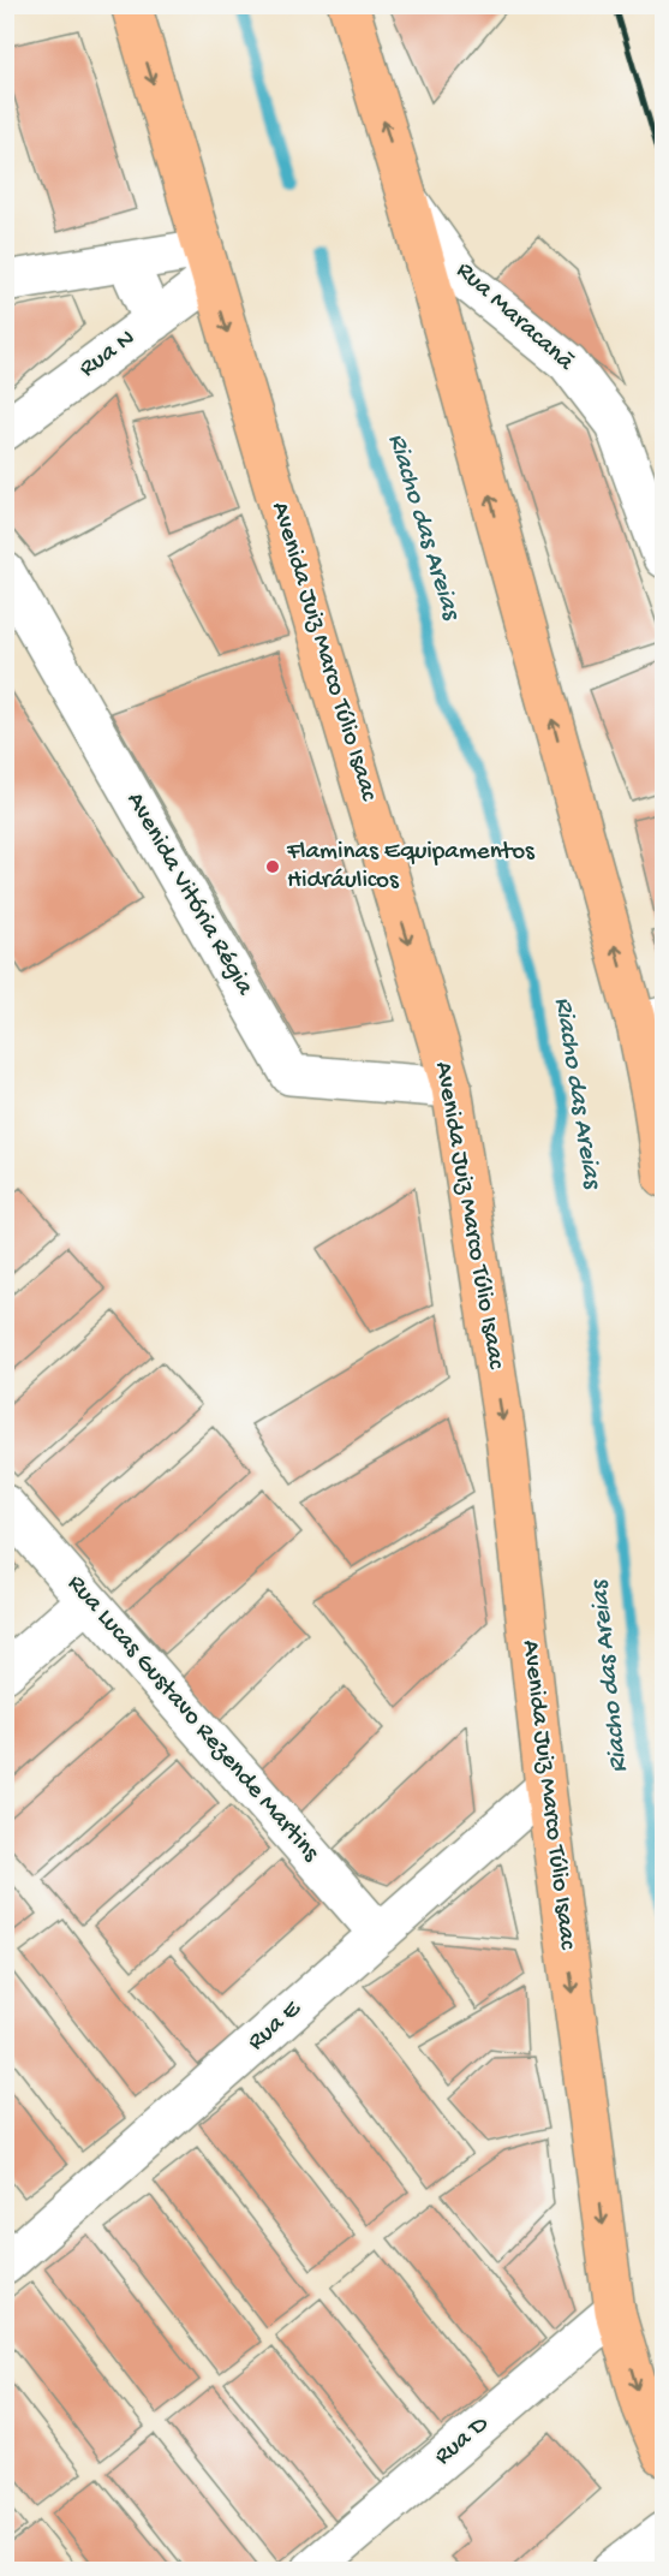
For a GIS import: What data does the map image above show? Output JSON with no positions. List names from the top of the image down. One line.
{"streets":{"main road":["Avenida Juiz Marco Túlio Isaac"],"street":["Rua Maracanã","Rua N","Avenida Vitória Régia","Rua Lucas Gustavo Rezende Martins","Rua E","Rua D"]},"crossings":[["Rua N","Avenida Juiz Marco Túlio Isaac"],["Avenida Juiz Marco Túlio Isaac","Avenida Vitória Régia"],["Avenida Juiz Marco Túlio Isaac","Rua E"],["Avenida Juiz Marco Túlio Isaac","Rua D"],["Rua Lucas Gustavo Rezende Martins","Rua E"]],"water":["Riacho das Areias"],"places":["Flaminas Equipamentos Hidráulicos"]}
